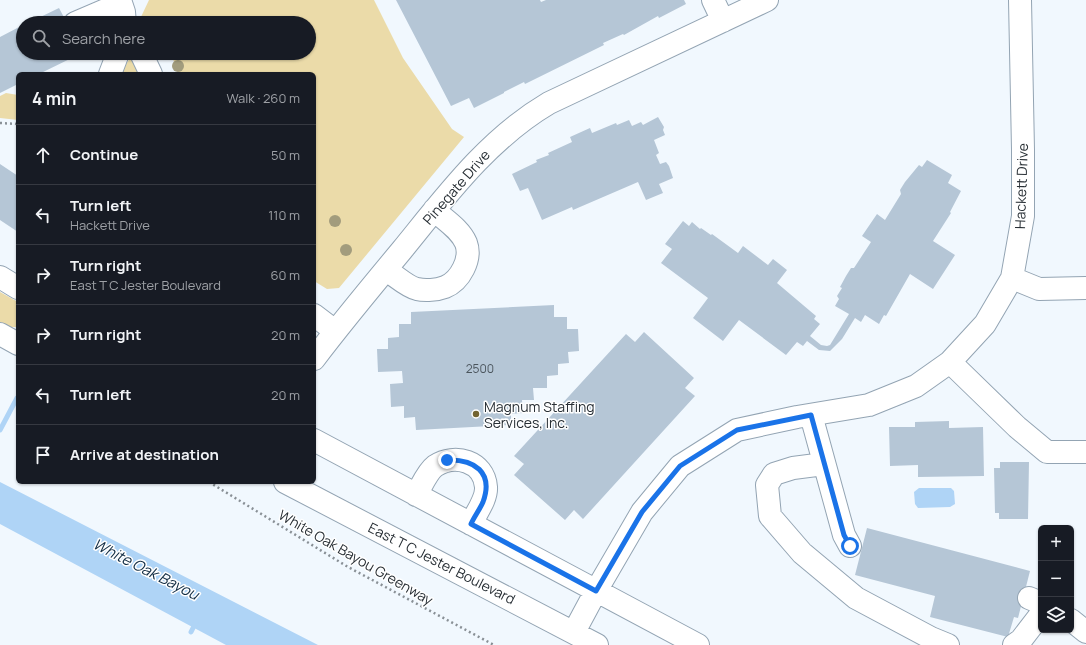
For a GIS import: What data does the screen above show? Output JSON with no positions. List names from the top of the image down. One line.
{"streets":{"street":["Hackett Drive","Pinegate Drive","East T C Jester Boulevard"],"path":["White Oak Bayou Greenway"]},"crossings":[["Hackett Drive","East T C Jester Boulevard"]],"water":["White Oak Bayou"],"places":["Magnum Staffing Services, Inc."],"house_numbers":["2500"],"page":{"search":"Search here","heading":["4 min","Walk · 260 m"],"list":[["Continue","50 m"],["Turn left","Hackett Drive","110 m"],["Turn right","East T C Jester Boulevard","60 m"],["Turn right","20 m"],["Turn left","20 m"],"Arrive at destination"],"map_buttons":["+","−"]}}
